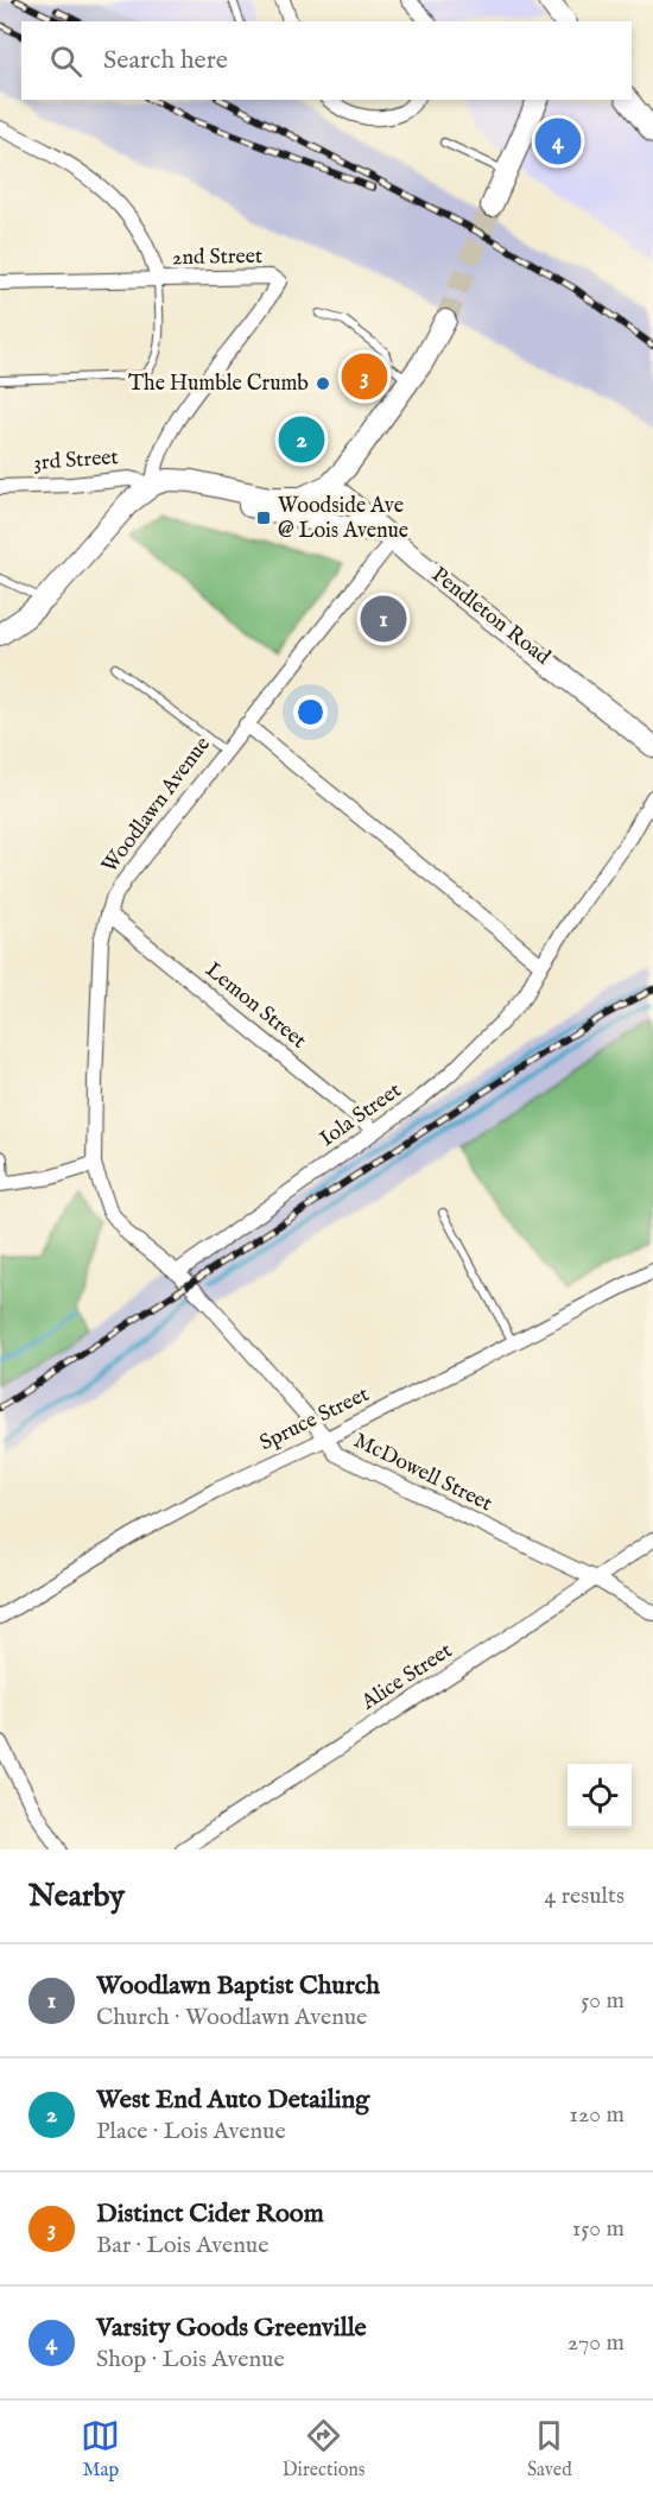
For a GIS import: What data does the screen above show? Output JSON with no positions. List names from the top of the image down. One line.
{"streets":{"street":["2nd Street","3rd Street","Pendleton Road","Woodlawn Avenue","Lemon Street","Iola Street","Spruce Street","McDowell Street","Alice Street"]},"crossings":[["2nd Street","3rd Street"],["Pendleton Road","Woodlawn Avenue"],["Woodlawn Avenue","Lemon Street"],["Woodlawn Avenue","Iola Street"],["Woodlawn Avenue","McDowell Street"],["Lemon Street","Iola Street"],["Spruce Street","McDowell Street"],["McDowell Street","Alice Street"]],"places":{"other":["The Humble Crumb"],"transit":["Woodside Ave @ Lois Avenue"]},"page":{"search":"Search here","pins":["4","3","2","1"],"heading":["Nearby","4 results"],"list":[{"mark":"1","name":"Woodlawn Baptist Church","note":"Church · Woodlawn Avenue","value":"50 m"},{"mark":"2","name":"West End Auto Detailing","note":"Place · Lois Avenue","value":"120 m"},{"mark":"3","name":"Distinct Cider Room","note":"Bar · Lois Avenue","value":"150 m"},{"mark":"4","name":"Varsity Goods Greenville","note":"Shop · Lois Avenue","value":"270 m"}],"nav":["Map","Directions","Saved"]}}
